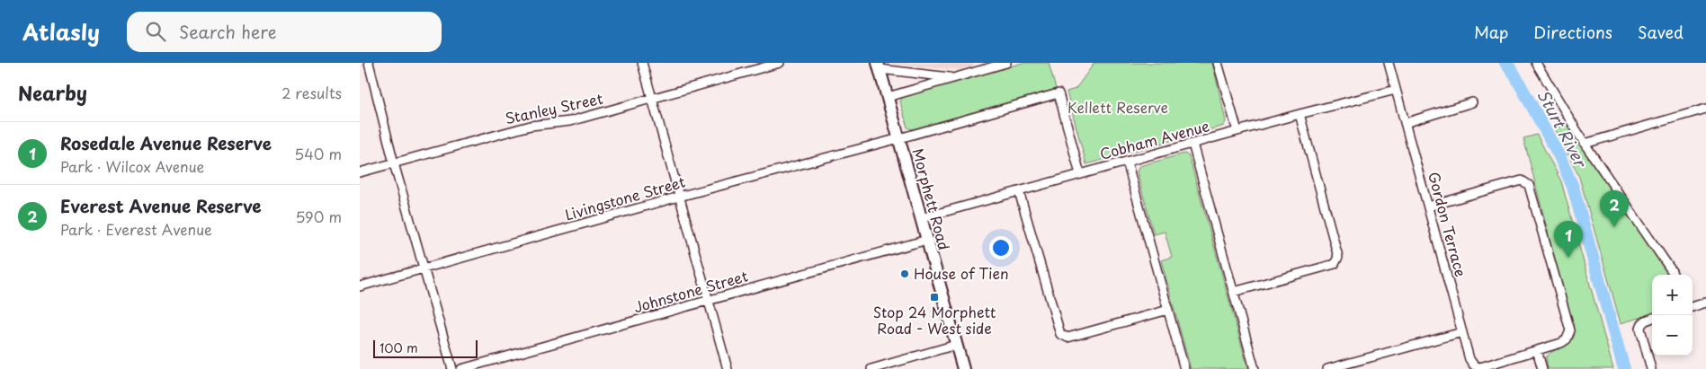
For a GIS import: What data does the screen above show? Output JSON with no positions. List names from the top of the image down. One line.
{"streets":{"main road":["Morphett Road"],"street":["Stanley Street","Cobham Avenue","Livingstone Street","Gordon Terrace","Johnstone Street"]},"crossings":[["Cobham Avenue","Livingstone Street"],["Cobham Avenue","Morphett Road"],["Cobham Avenue","Gordon Terrace"],["Livingstone Street","Morphett Road"],["Morphett Road","Johnstone Street"]],"water":["Sturt River"],"parks":["Kellett Reserve"],"places":{"other":["House of Tien"],"transit":["Stop 24 Morphett Road - West side"]},"scale_bar":"100 m","page":{"header":"Atlasly","search":"Search here","nav":["Map","Directions","Saved"],"heading":["Nearby","2 results"],"list":[{"mark":"1","name":"Rosedale Avenue Reserve","note":"Park · Wilcox Avenue","value":"540 m"},{"mark":"2","name":"Everest Avenue Reserve","note":"Park · Everest Avenue","value":"590 m"}],"pins":["2","1"],"map_buttons":["+","−"],"scale":"100 m"}}
